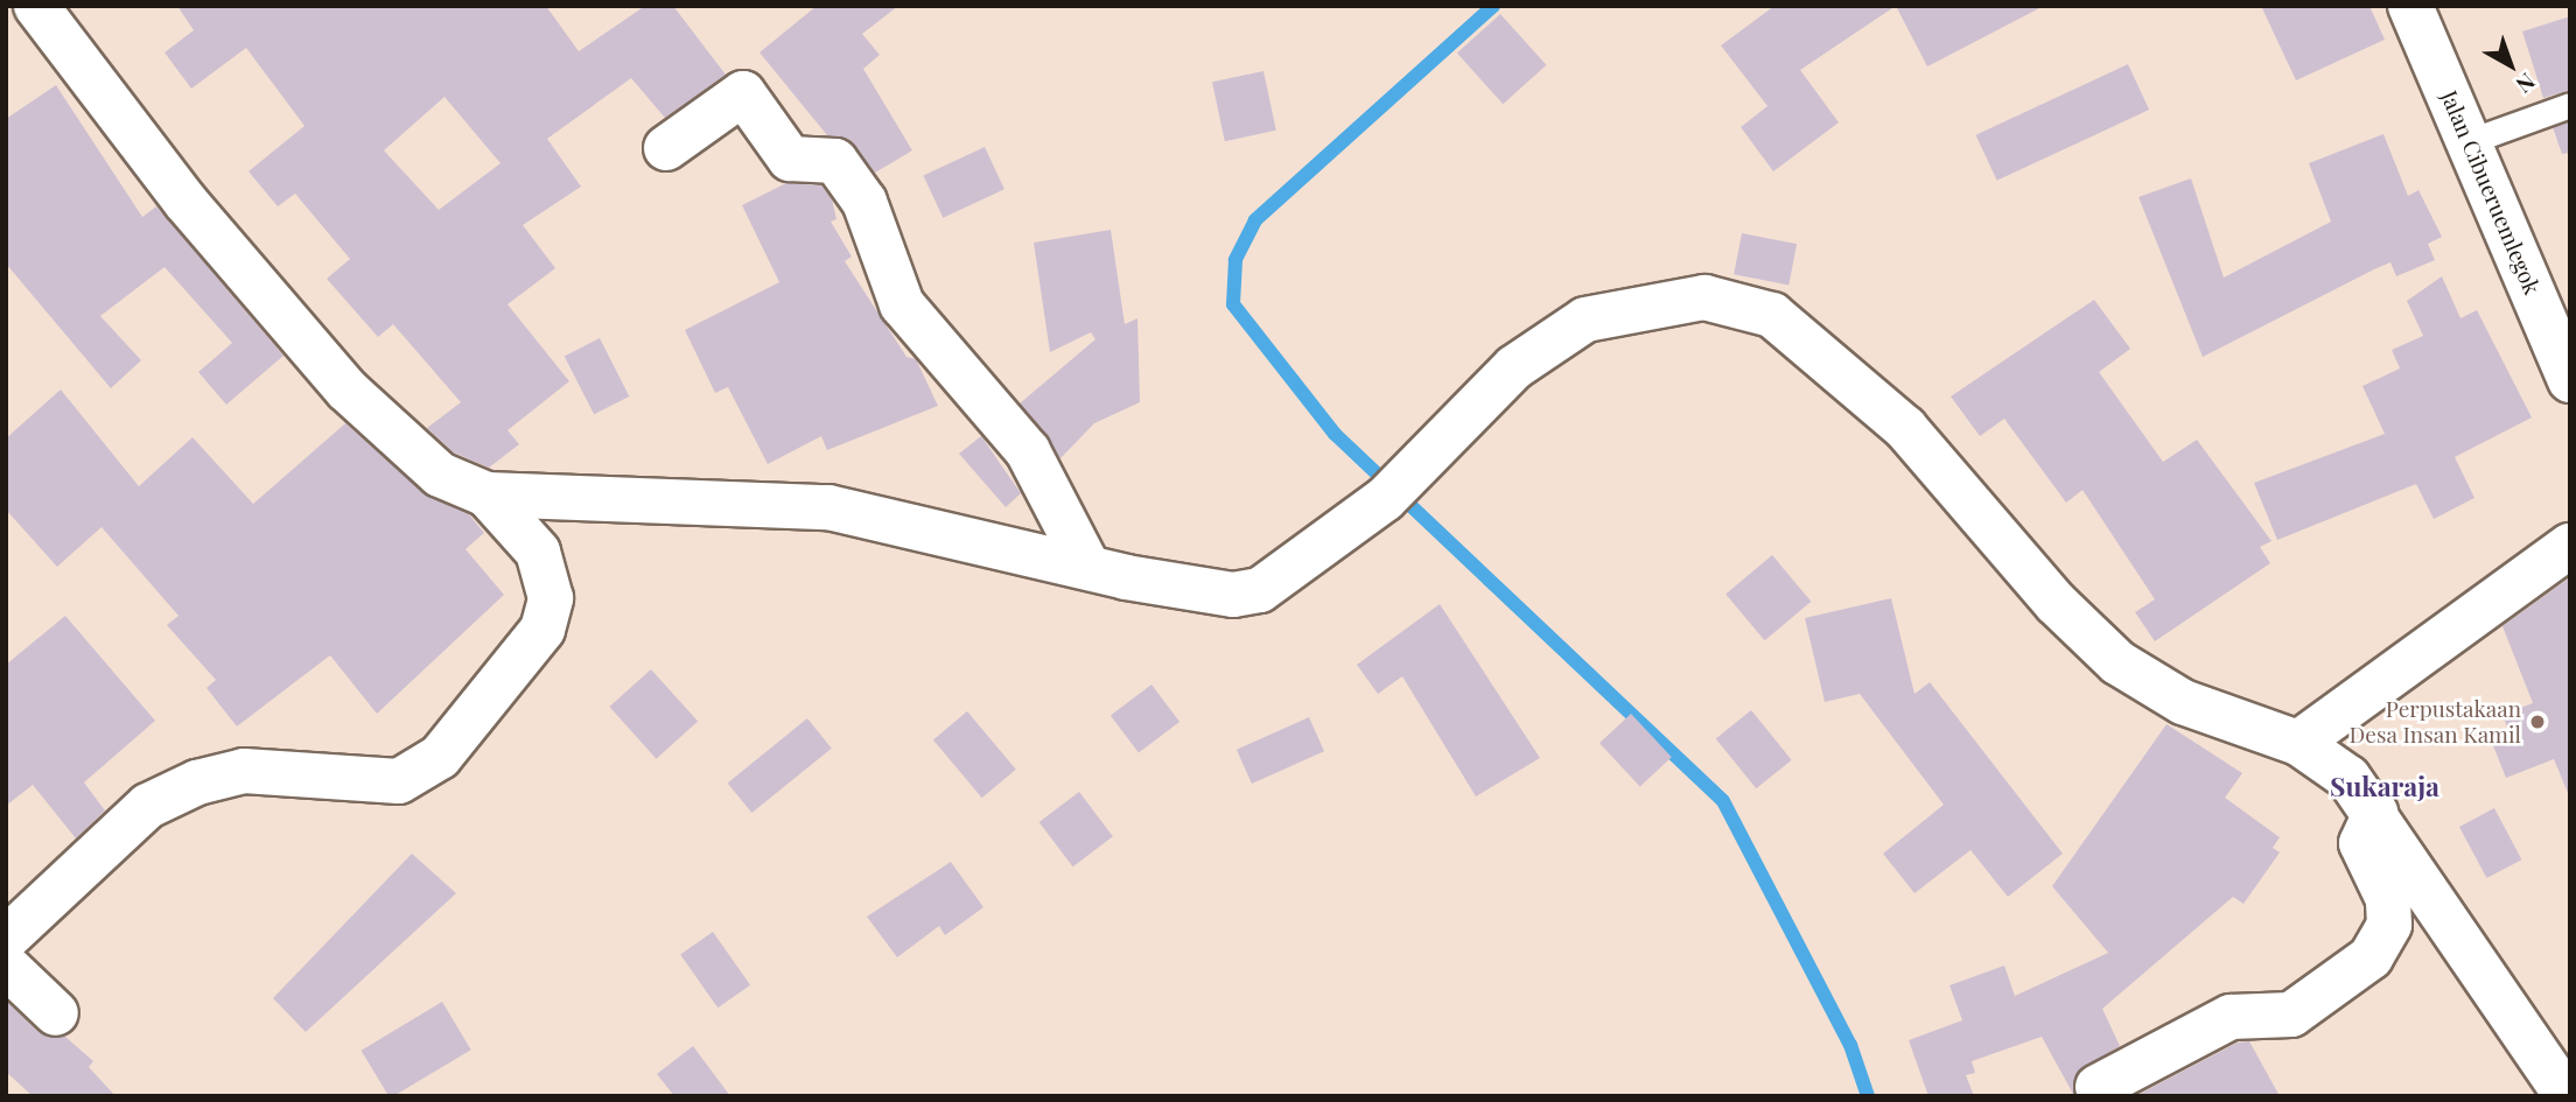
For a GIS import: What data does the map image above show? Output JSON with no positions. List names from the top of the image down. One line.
{"streets":{"street":["Jalan Cibueruemlegok"]},"districts":["Sukaraja"],"places":["Perpustakaan Desa Insan Kamil"],"north":"bottom right"}
